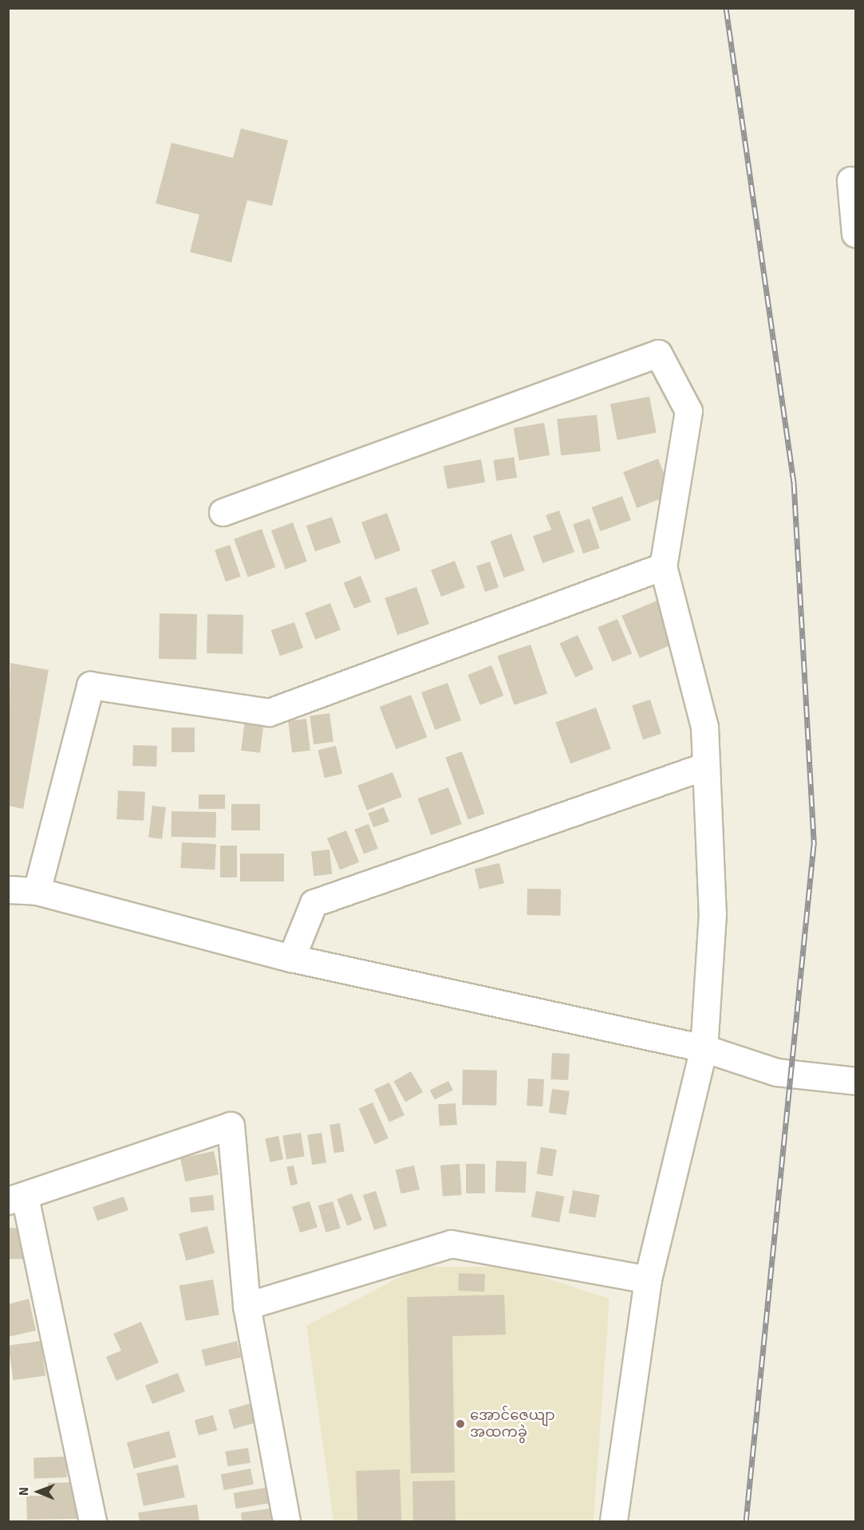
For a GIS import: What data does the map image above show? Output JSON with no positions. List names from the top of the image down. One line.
{"places":["အောင်ဇေယျာ အထကခွဲ"],"north":"left"}
